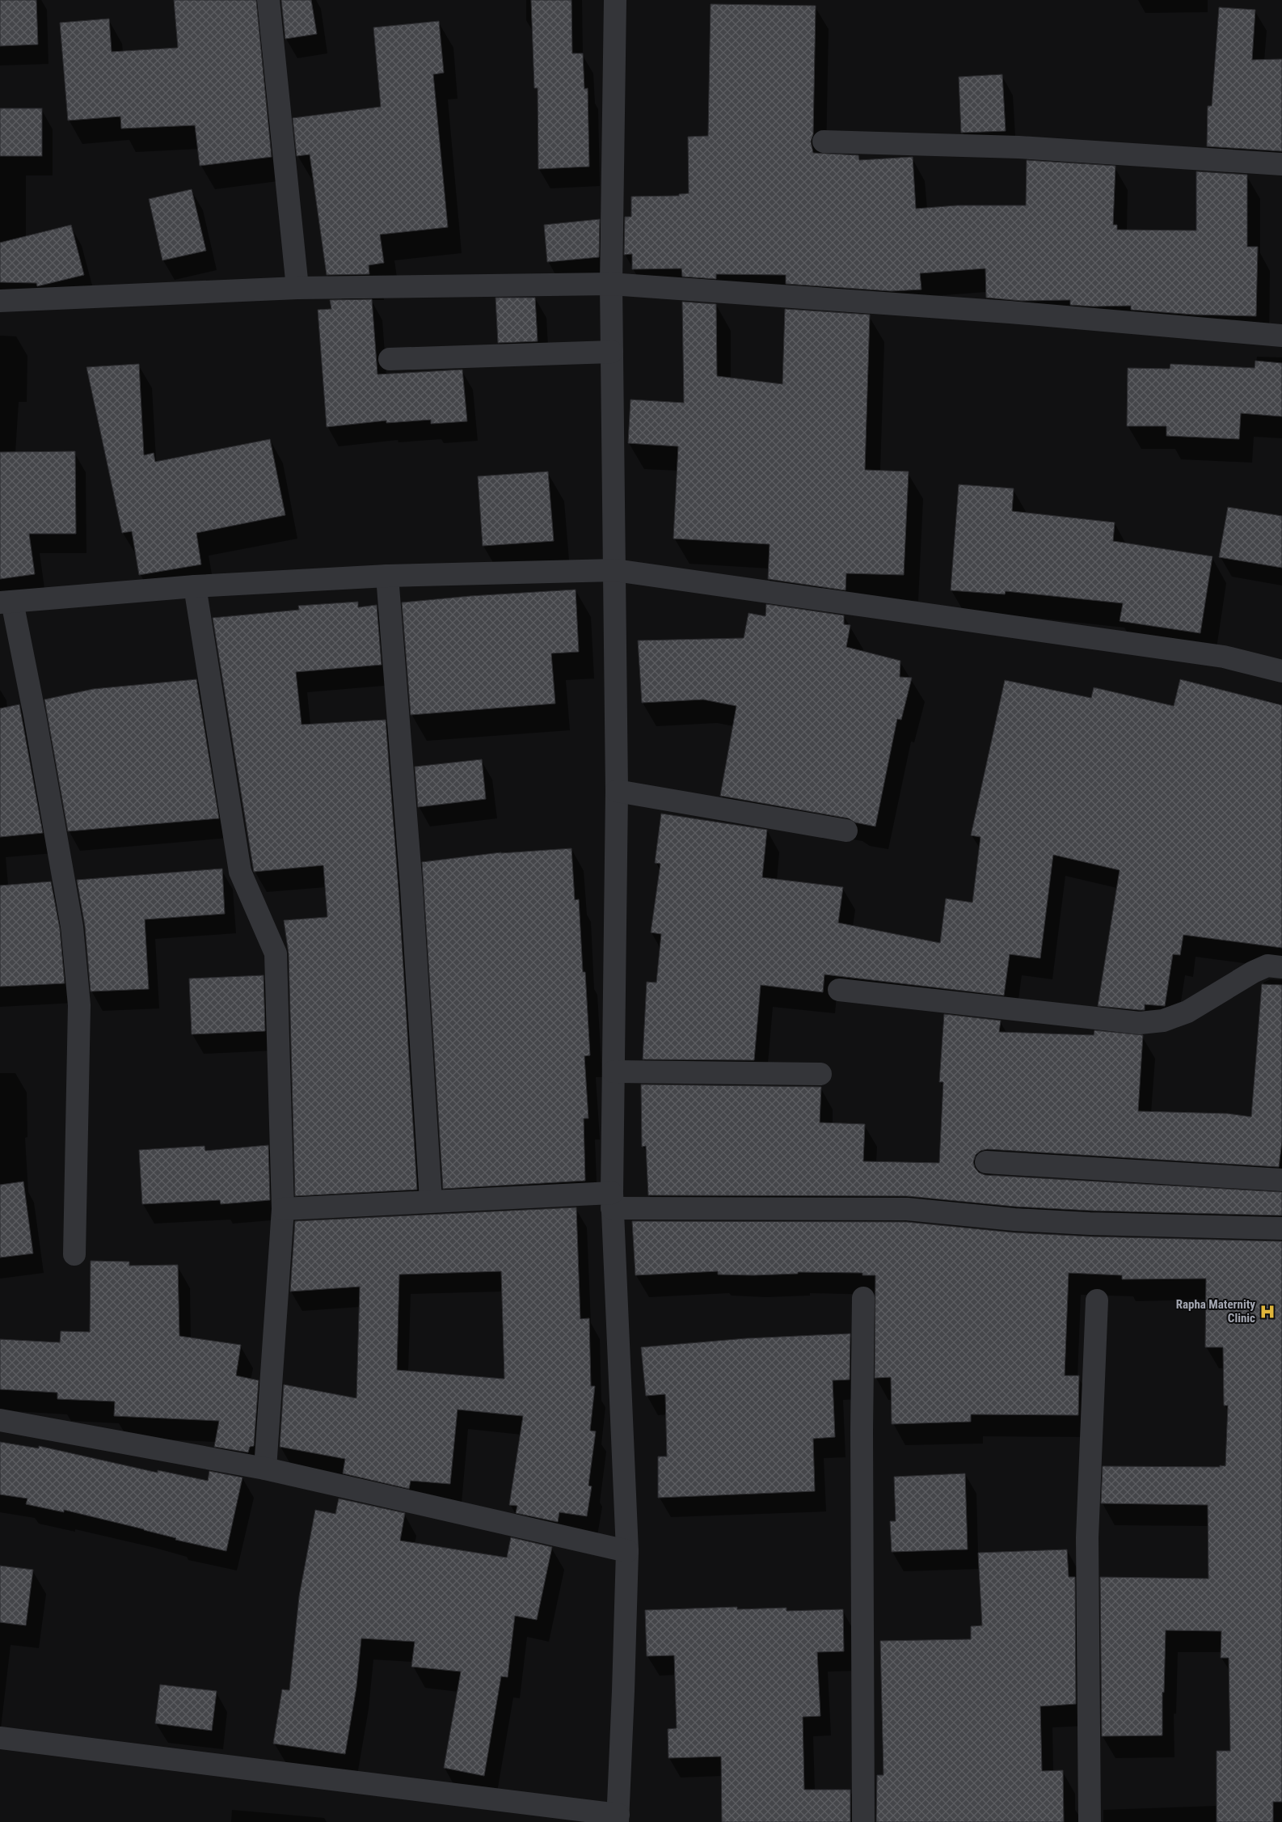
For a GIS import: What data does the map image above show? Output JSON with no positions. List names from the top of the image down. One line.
{"places":{"hospital":["Rapha Maternity Clinic"]}}
